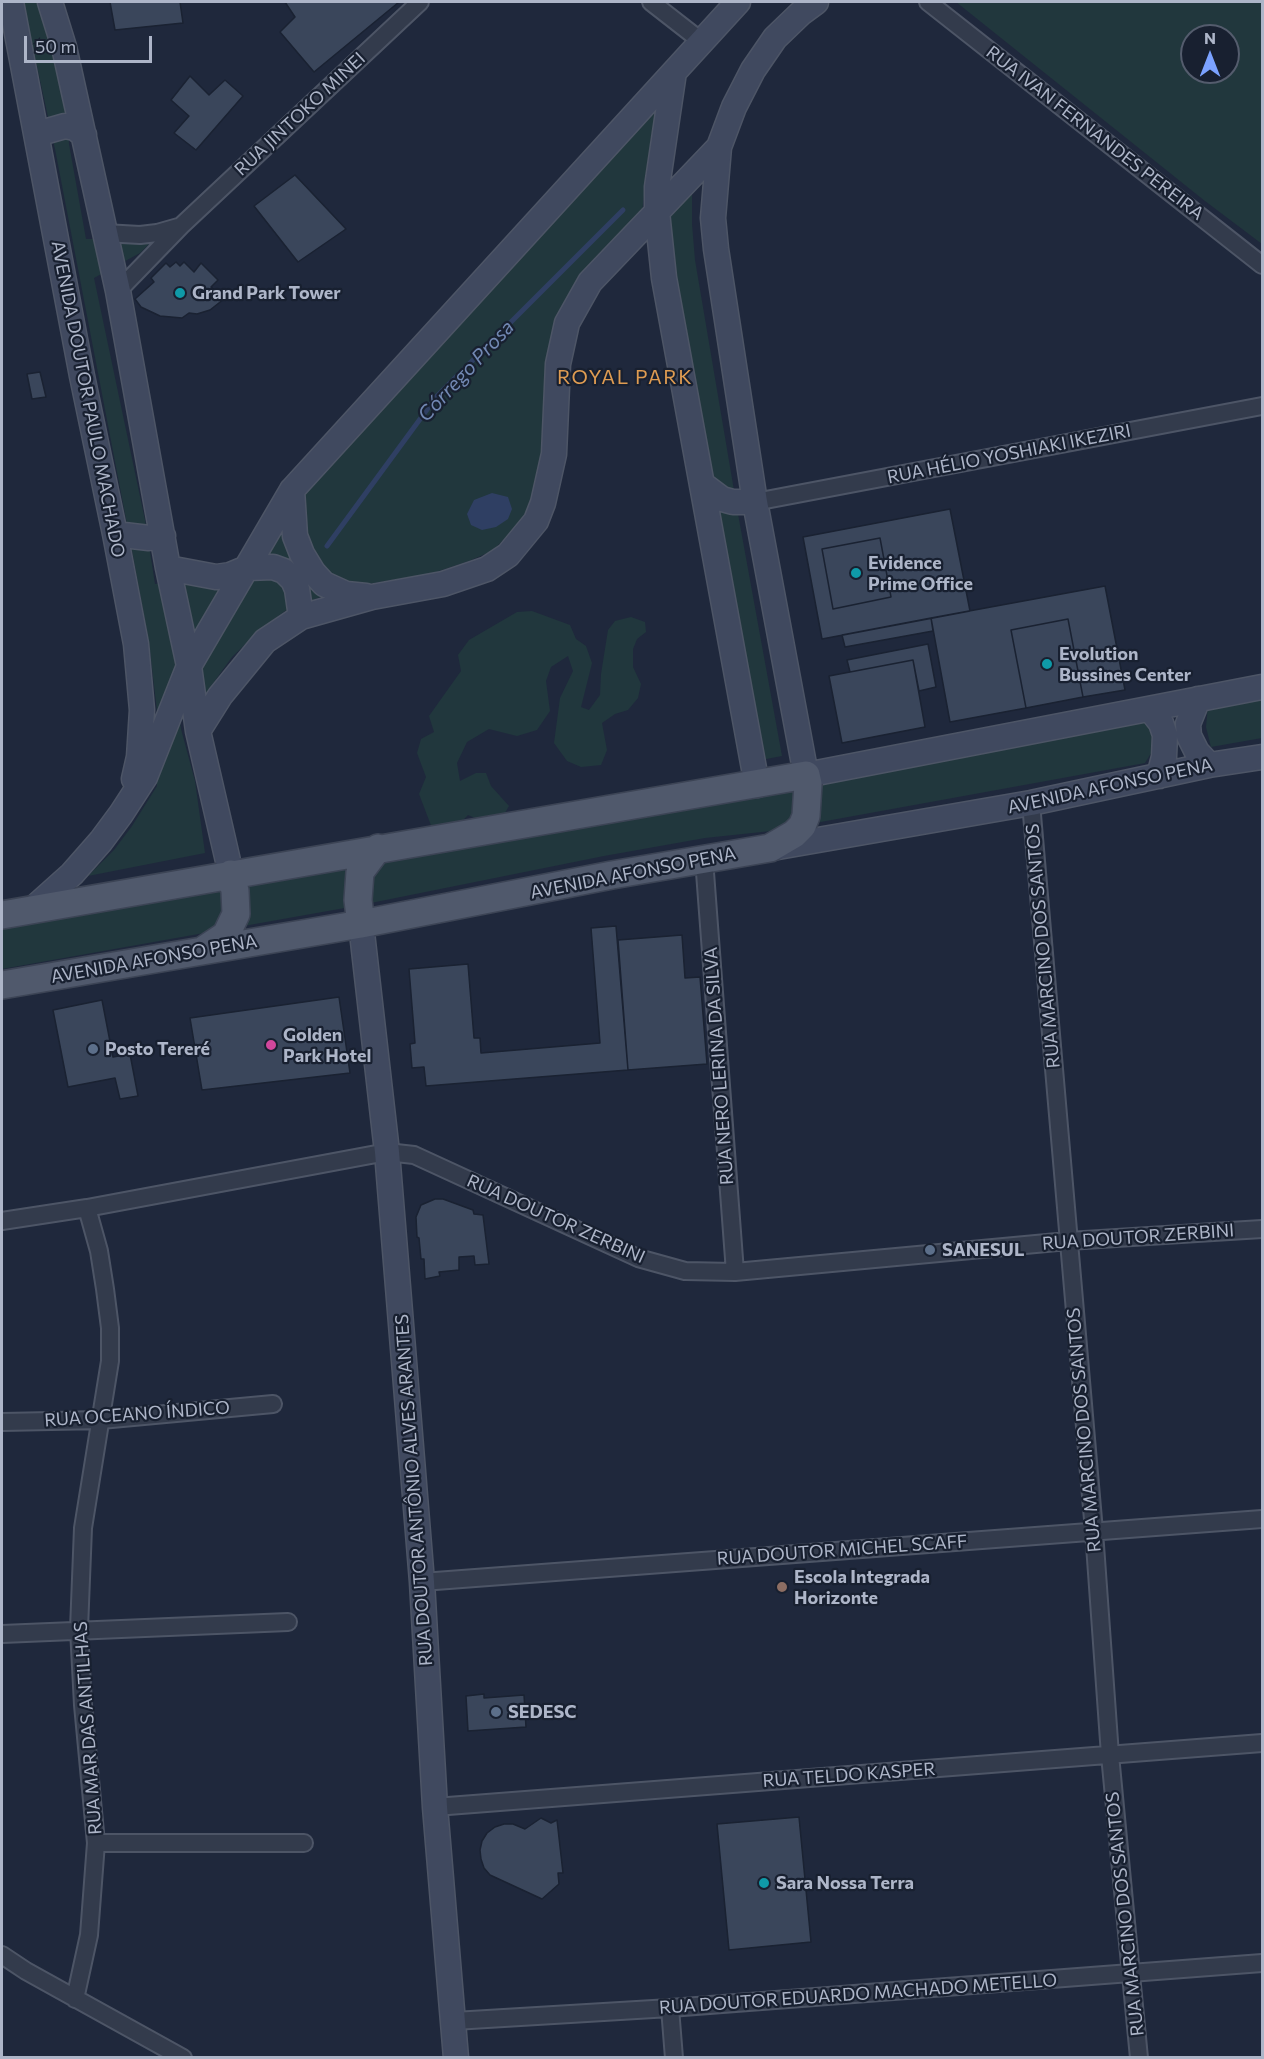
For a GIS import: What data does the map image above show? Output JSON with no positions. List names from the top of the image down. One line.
{"streets":{"main road":["AVENIDA DOUTOR PAULO MACHADO","AVENIDA AFONSO PENA","RUA DOUTOR ANTÔNIO ALVES ARANTES"],"street":["RUA JINTOKO MINEI","RUA IVAN FERNANDES PEREIRA","RUA HÉLIO YOSHIAKI IKEZIRI","RUA MARCINO DOS SANTOS","RUA NERO LERINA DA SILVA","RUA DOUTOR ZERBINI","RUA OCEANO ÍNDICO","RUA DOUTOR MICHEL SCAFF","RUA MAR DAS ANTILHAS","RUA TELDO KASPER","RUA DOUTOR EDUARDO MACHADO METELLO"]},"crossings":[["AVENIDA AFONSO PENA","RUA MARCINO DOS SANTOS"],["AVENIDA AFONSO PENA","RUA NERO LERINA DA SILVA"],["AVENIDA AFONSO PENA","RUA DOUTOR ANTÔNIO ALVES ARANTES"],["RUA MARCINO DOS SANTOS","RUA DOUTOR ZERBINI"],["RUA MARCINO DOS SANTOS","RUA DOUTOR MICHEL SCAFF"],["RUA MARCINO DOS SANTOS","RUA TELDO KASPER"],["RUA MARCINO DOS SANTOS","RUA DOUTOR EDUARDO MACHADO METELLO"],["RUA NERO LERINA DA SILVA","RUA DOUTOR ZERBINI"],["RUA DOUTOR ZERBINI","RUA DOUTOR ANTÔNIO ALVES ARANTES"],["RUA DOUTOR ZERBINI","RUA MAR DAS ANTILHAS"],["RUA OCEANO ÍNDICO","RUA MAR DAS ANTILHAS"],["RUA DOUTOR ANTÔNIO ALVES ARANTES","RUA DOUTOR MICHEL SCAFF"],["RUA DOUTOR ANTÔNIO ALVES ARANTES","RUA TELDO KASPER"],["RUA DOUTOR ANTÔNIO ALVES ARANTES","RUA DOUTOR EDUARDO MACHADO METELLO"]],"districts":["ROYAL PARK"],"water":["Córrego Prosa"],"places":["Grand Park Tower","Evidence Prime Office","Evolution Bussines Center","Golden Park Hotel","Posto Tereré","SANESUL","Escola Integrada Horizonte","SEDESC","Sara Nossa Terra"],"scale_bar":"50 m","north":"top"}
